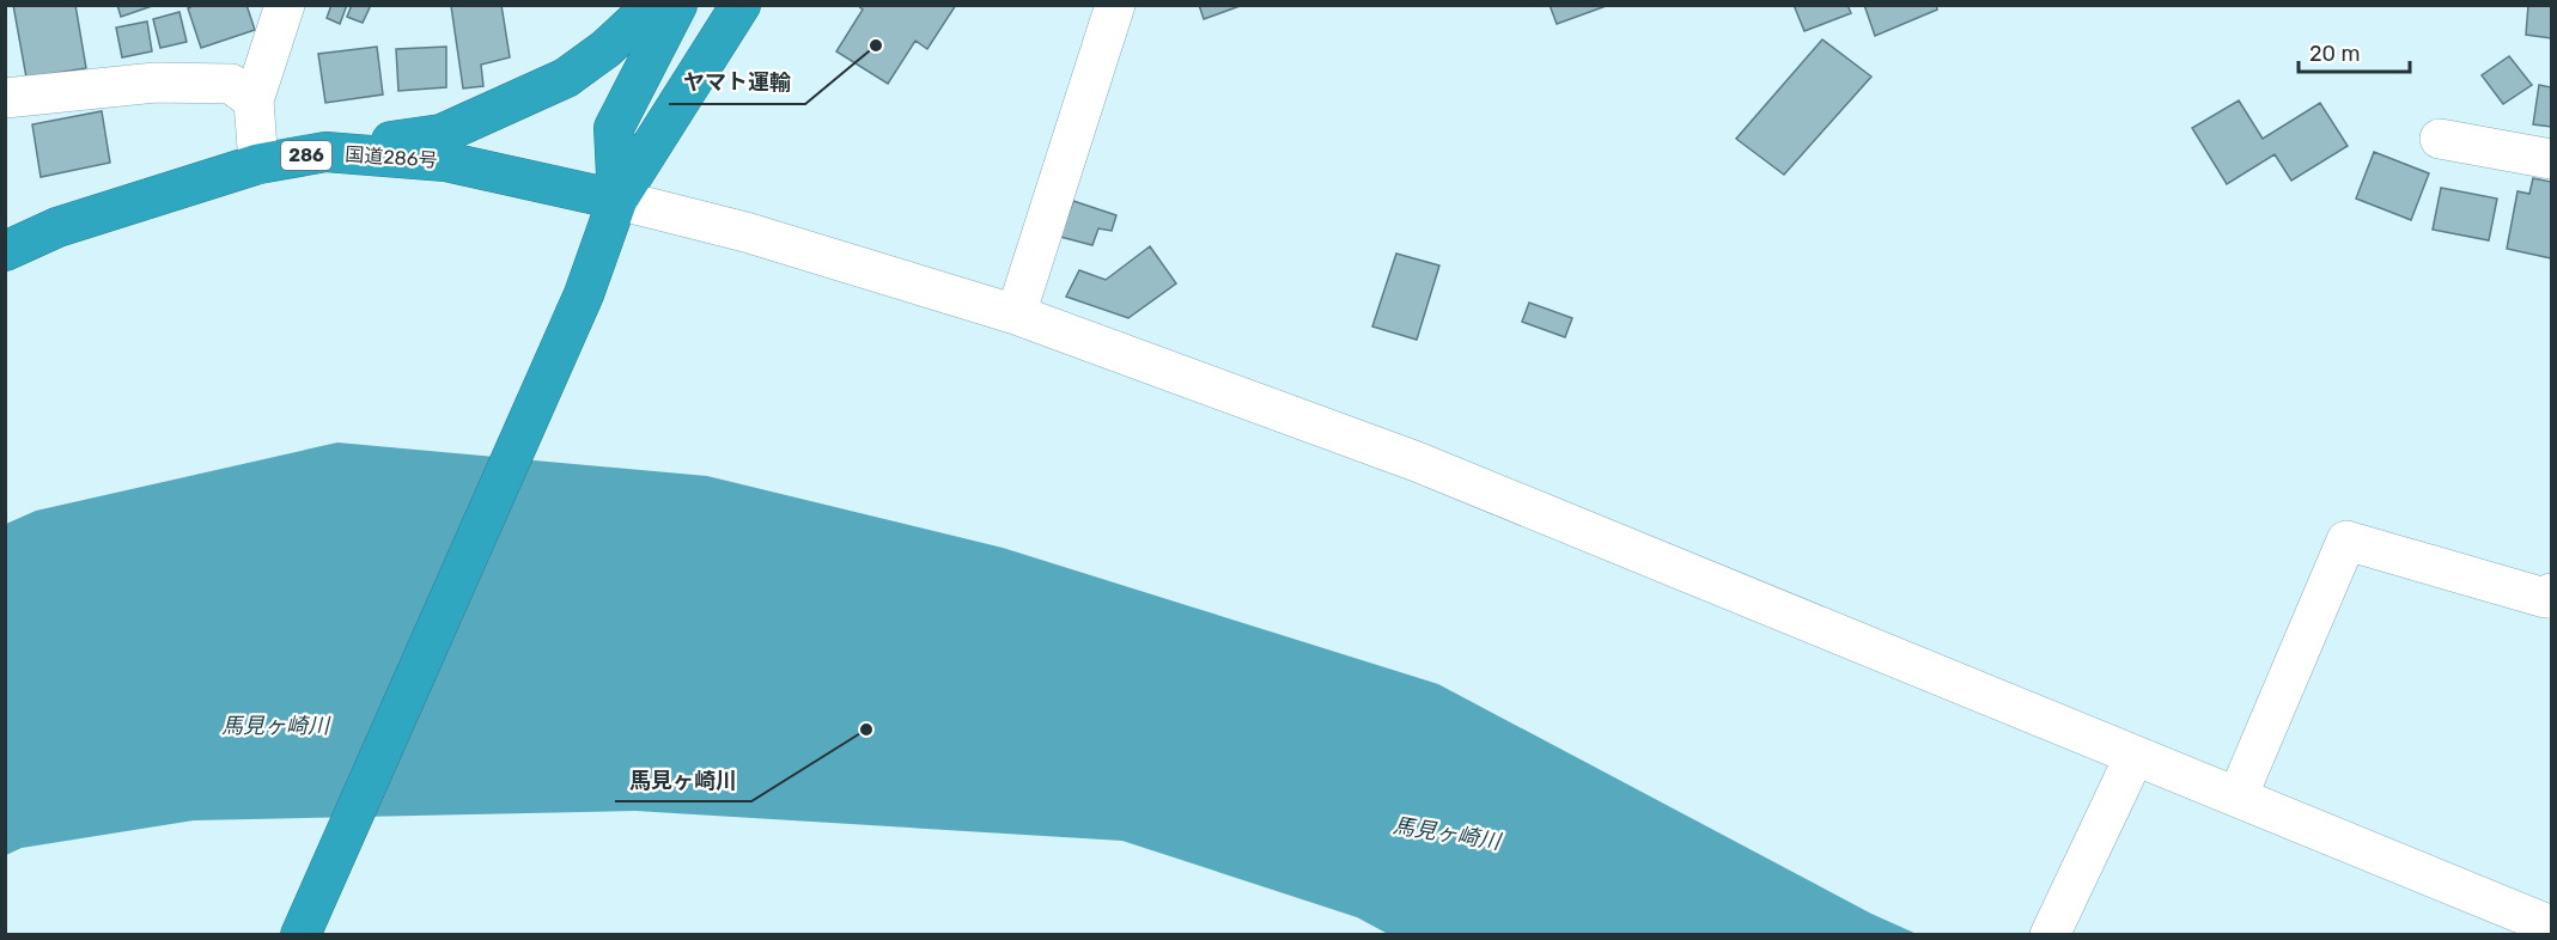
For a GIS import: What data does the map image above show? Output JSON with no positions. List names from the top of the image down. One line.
{"streets":{"highway":["286","国道286号"]},"water":["馬見ヶ崎川"],"places":["ヤマト運輸","馬見ヶ崎川"],"scale_bar":"20 m"}
